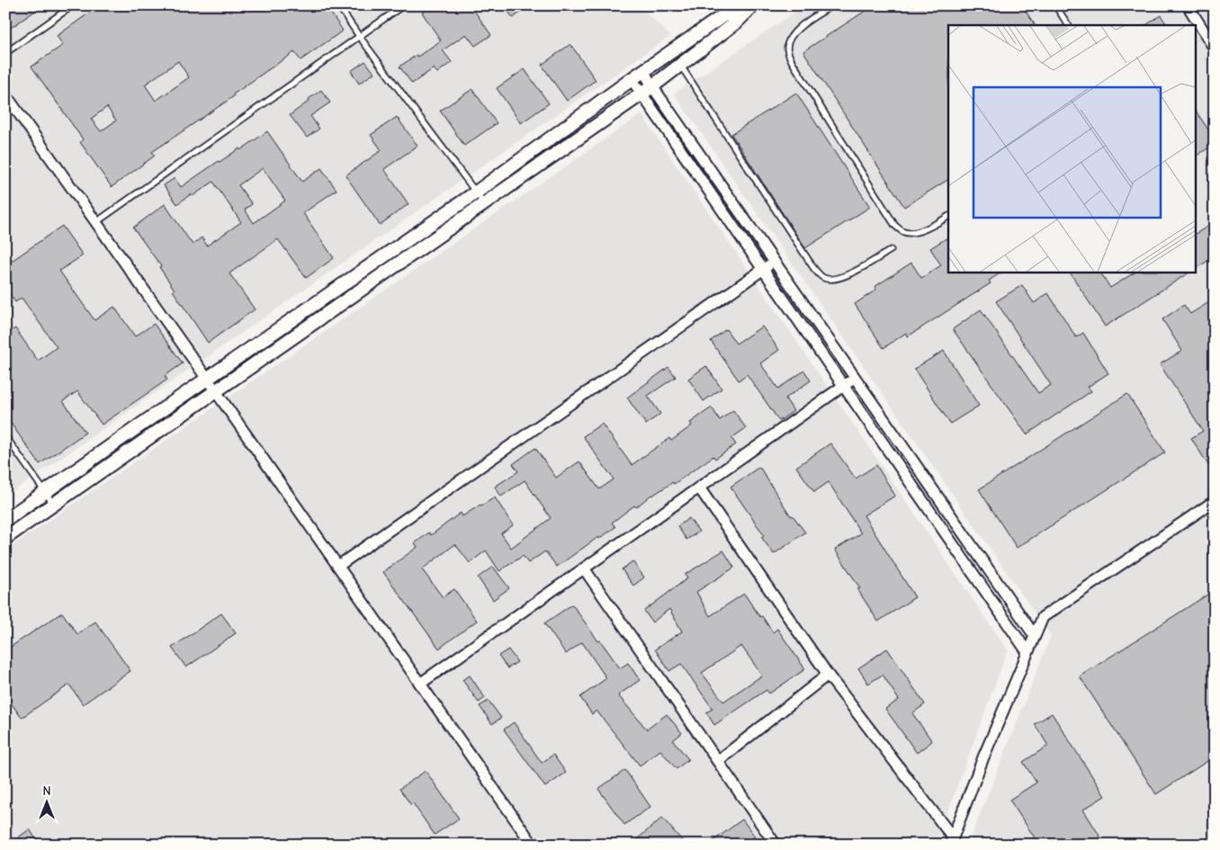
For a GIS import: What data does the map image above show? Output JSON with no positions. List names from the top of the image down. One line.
{"north":"top"}
